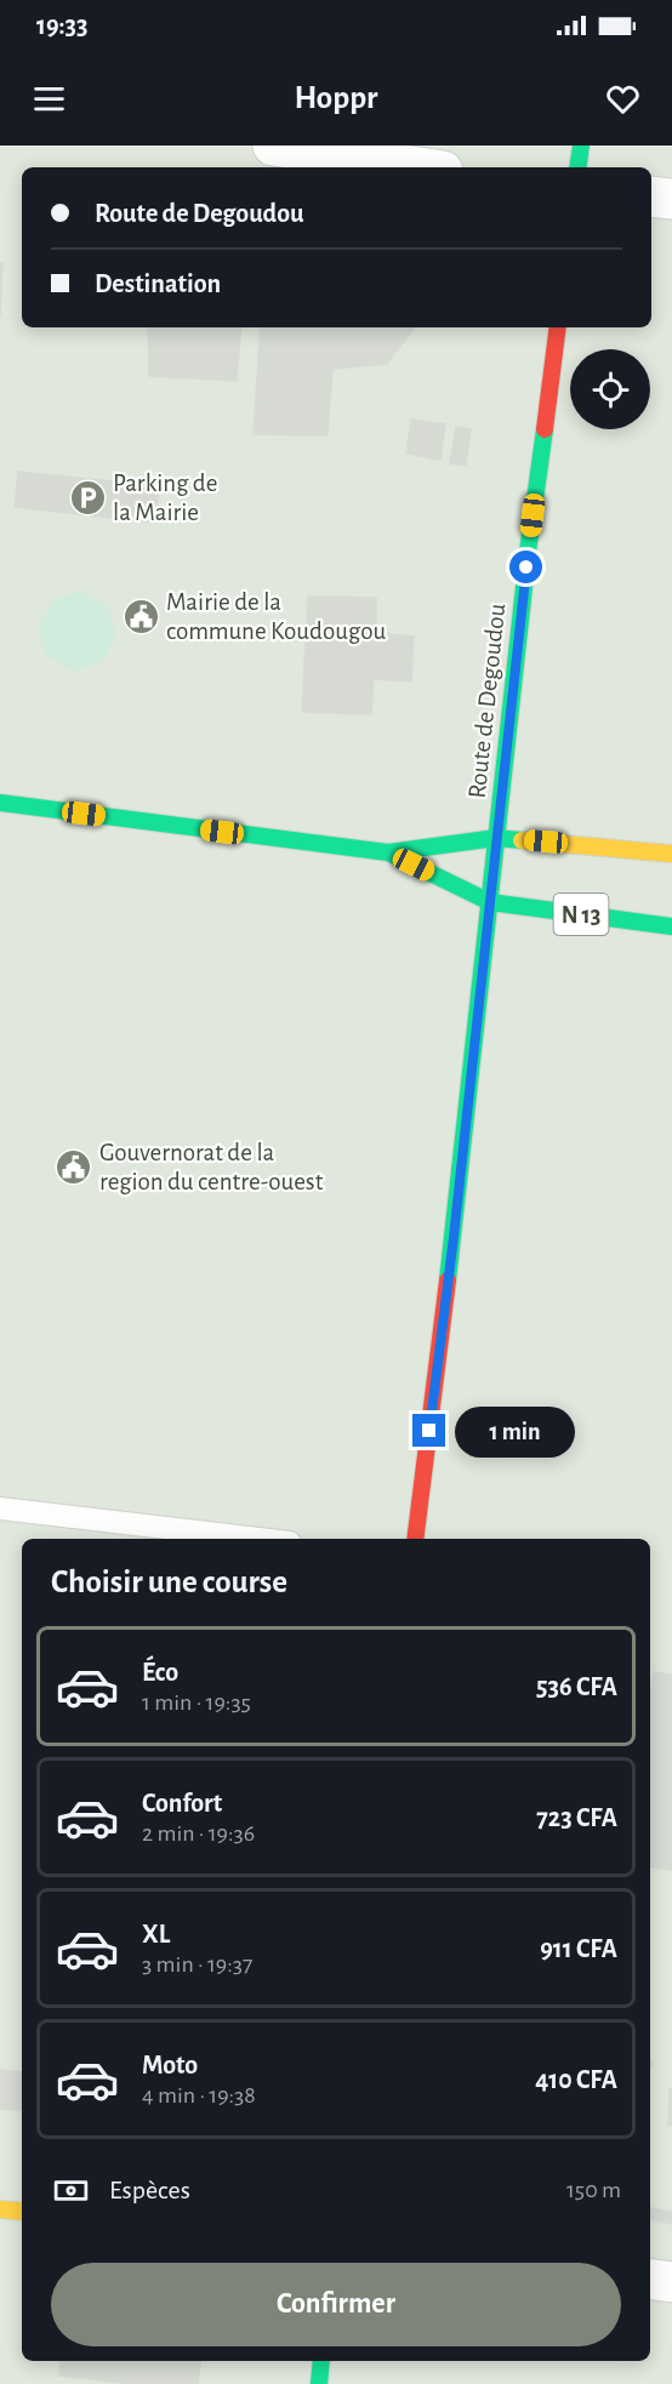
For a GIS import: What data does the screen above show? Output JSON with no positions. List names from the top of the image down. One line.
{"streets":{"main road":["Route de Degoudou","N 13"]},"crossings":[["Route de Degoudou","N 13"]],"places":{"parking":["Parking de la Mairie"],"public building":["Mairie de la commune Koudougou","Gouvernorat de la region du centre-ouest"]},"page":{"status":"19:33","header":"Hoppr","banner":["Route de Degoudou","Destination"],"bubble":"1 min","heading":"Choisir une course","list":[{"name":"Éco","note":"1 min · 19:35","value":"536 CFA"},{"name":"Confort","note":"2 min · 19:36","value":"723 CFA"},{"name":"XL","note":"3 min · 19:37","value":"911 CFA"},{"name":"Moto","note":"4 min · 19:38","value":"410 CFA"}],"pay":["Espèces","150 m"],"buttons":"Confirmer"}}
